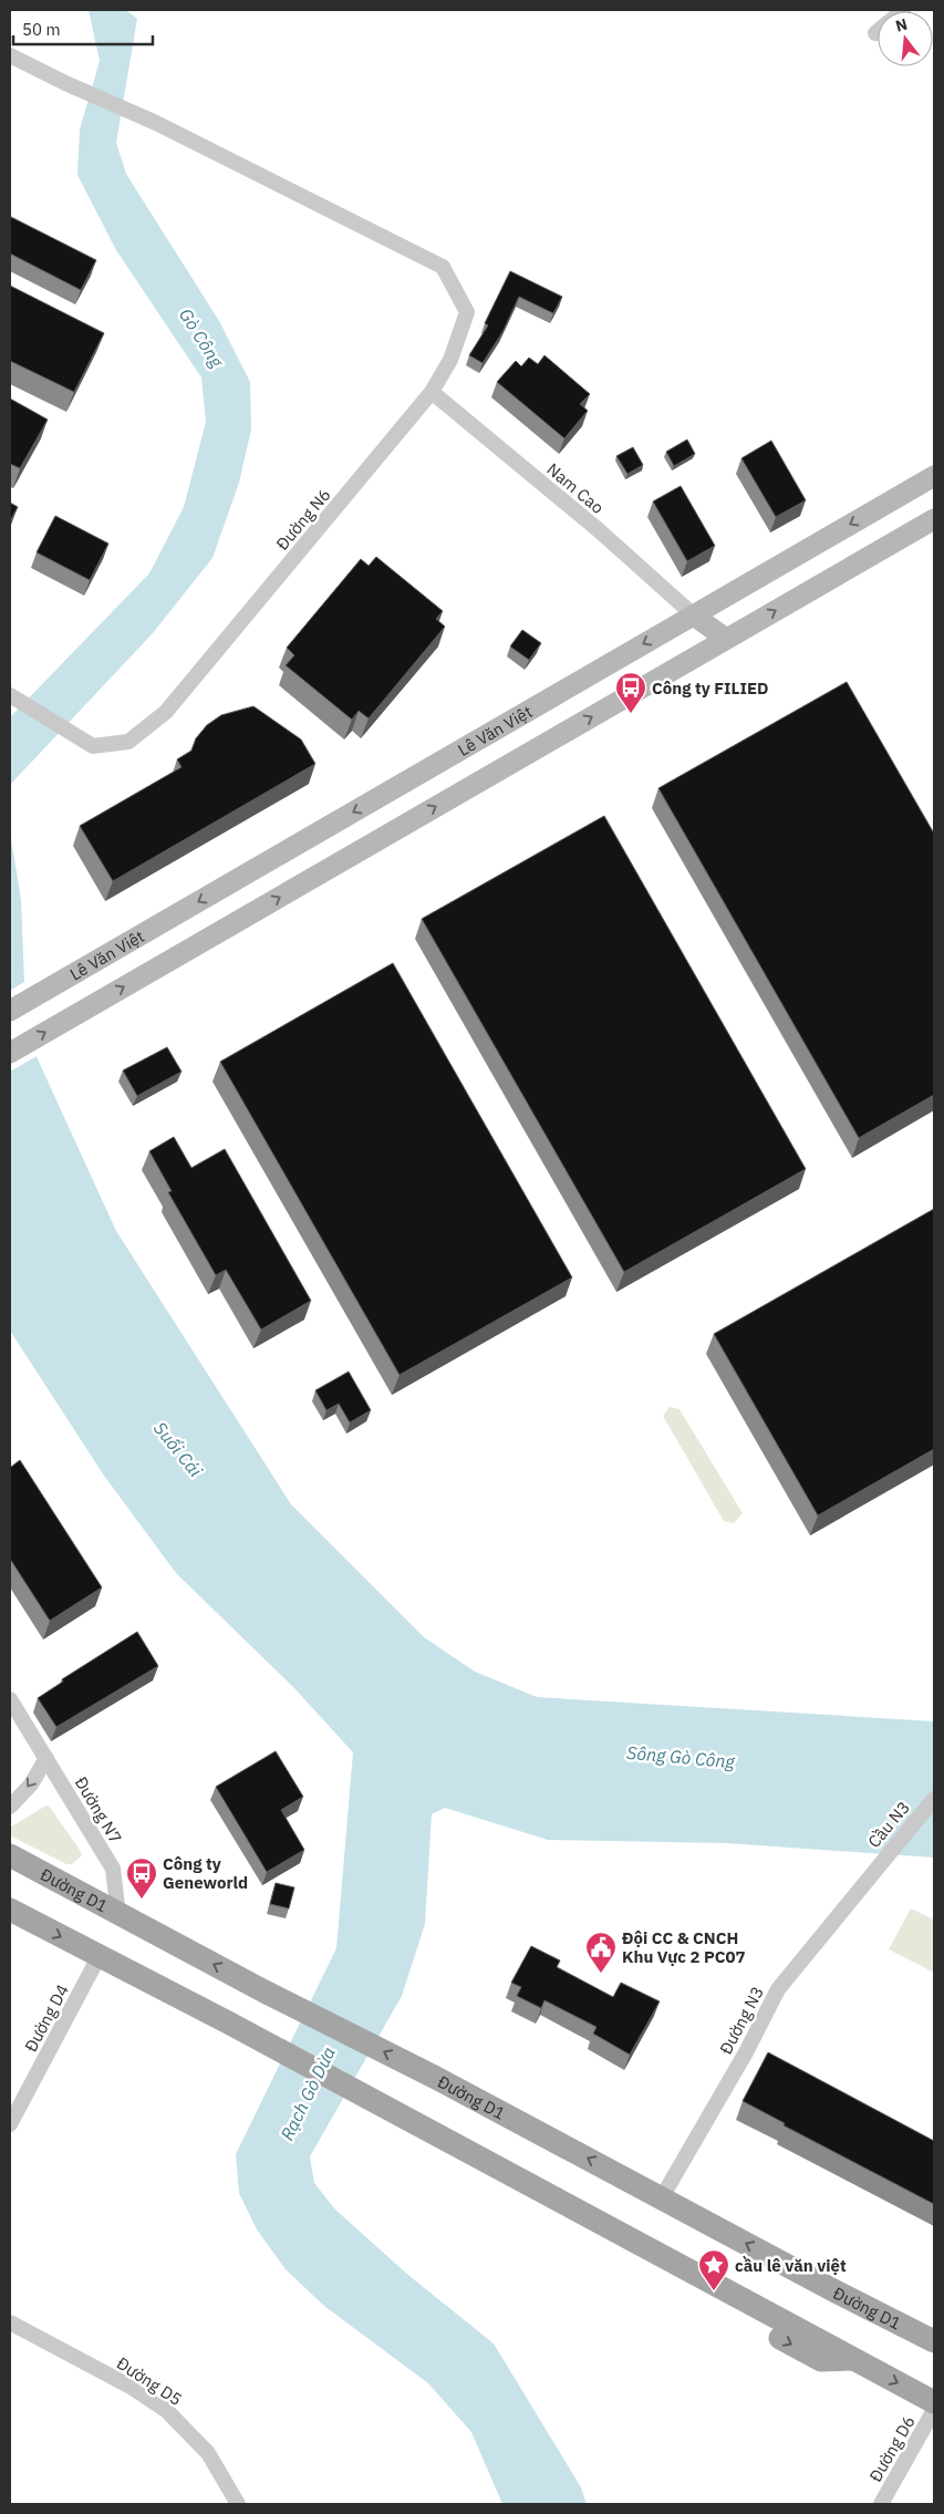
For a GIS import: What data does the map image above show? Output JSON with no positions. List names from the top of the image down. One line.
{"streets":{"main road":["Lê Văn Việt","Đường D1"],"street":["Nam Cao","Đường N6","Đường N7","Cầu N3","Đường D4","Đường N3","Đường D5","Đường D6"]},"crossings":[["Nam Cao","Đường N6"],["Nam Cao","Lê Văn Việt"],["Đường N7","Đường D1"],["Cầu N3","Đường N3"],["Đường D1","Đường N3"]],"water":["Gò Công","Suối Cái","Sông Gò Công","Rạch Gò Dừa"],"places":{"bus stop":["Công ty FILIED","Công ty Geneworld"],"public building":["Đội CC & CNCH Khu Vực 2 PC07"],"place":["cầu lê văn việt"]},"scale_bar":"50 m","north":"top"}
